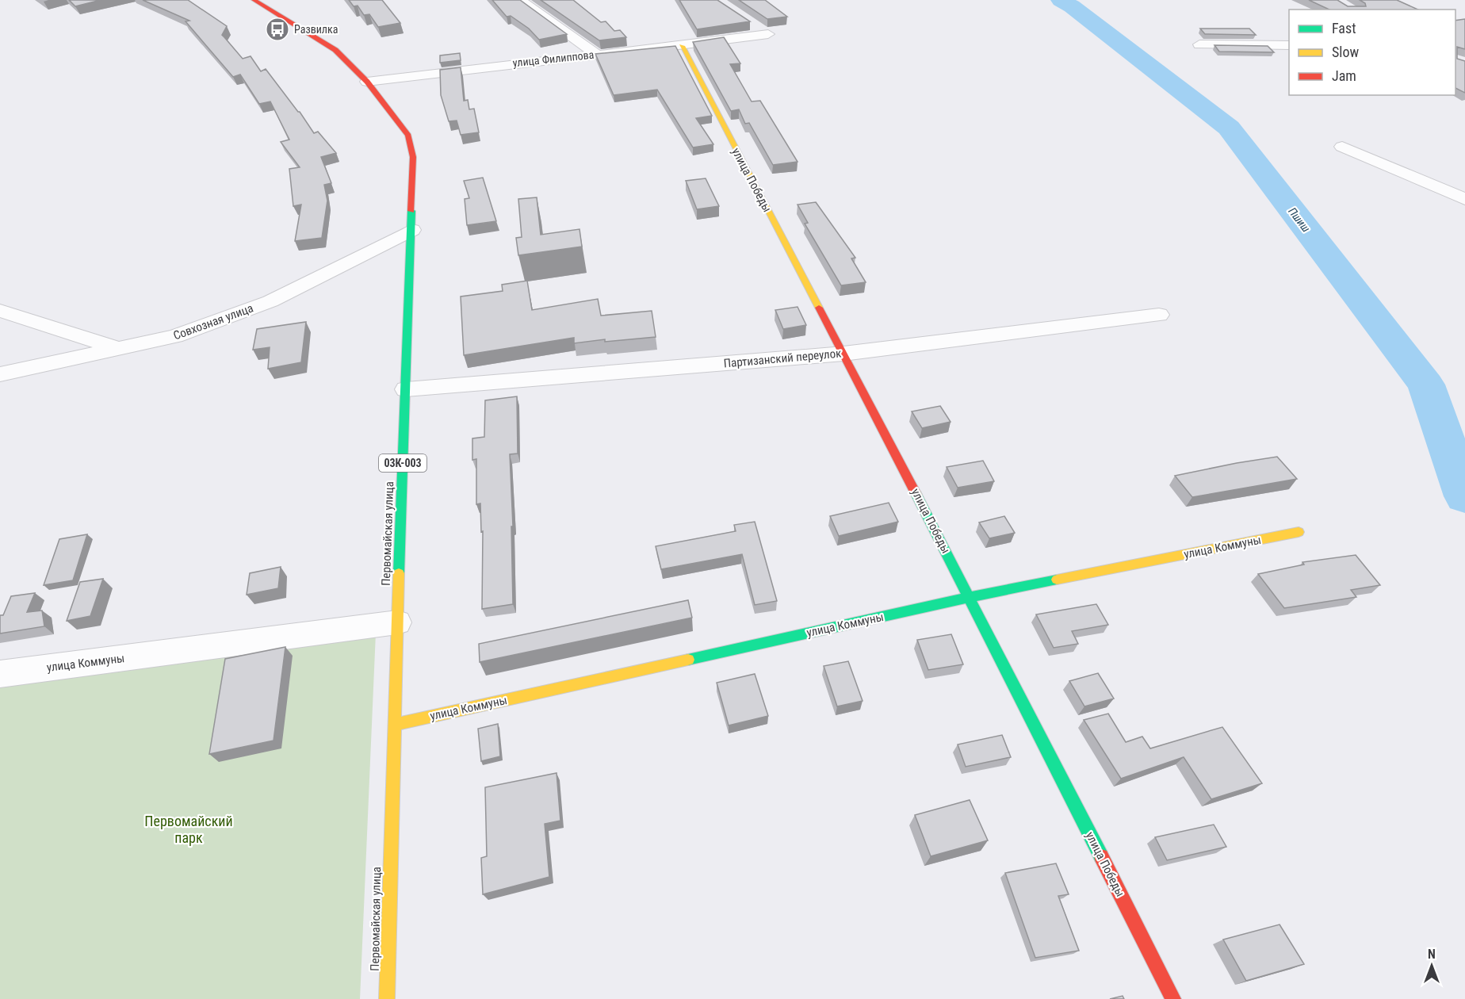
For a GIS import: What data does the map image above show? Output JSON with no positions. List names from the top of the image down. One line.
{"streets":{"street":["улица Филиппова","улица Победы","Совхозная улица","Партизанский переулок","03К-003","Первомайская улица","улица Коммуны"]},"crossings":[["улица Филиппова","улица Победы"],["улица Филиппова","Первомайская улица"],["улица Победы","Партизанский переулок"],["улица Победы","улица Коммуны"],["Совхозная улица","Первомайская улица"],["Партизанский переулок","Первомайская улица"],["Первомайская улица","улица Коммуны"]],"water":["Пшиш"],"parks":["Первомайский парк"],"places":{"bus stop":["Развилка"]},"legend":["Fast","Slow","Jam"],"north":"top"}
